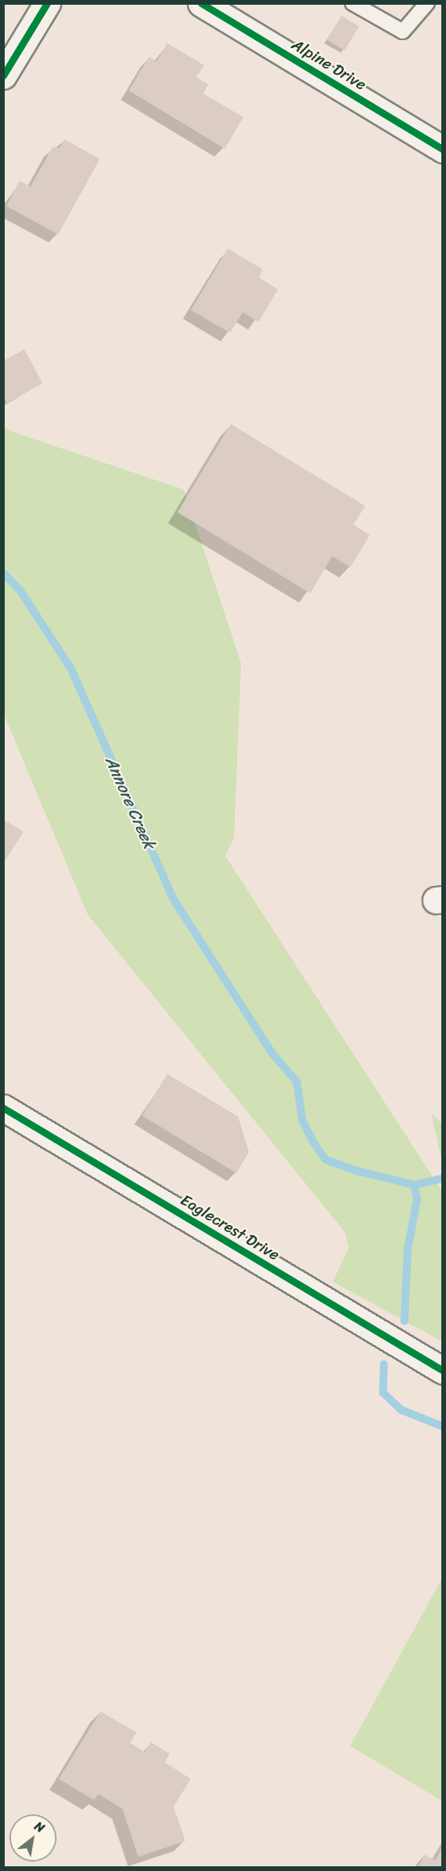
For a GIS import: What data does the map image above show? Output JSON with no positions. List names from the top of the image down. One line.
{"streets":{"street":["Alpine Drive","Eaglecrest Drive"]},"water":["Annore Creek"],"north":"top right"}
